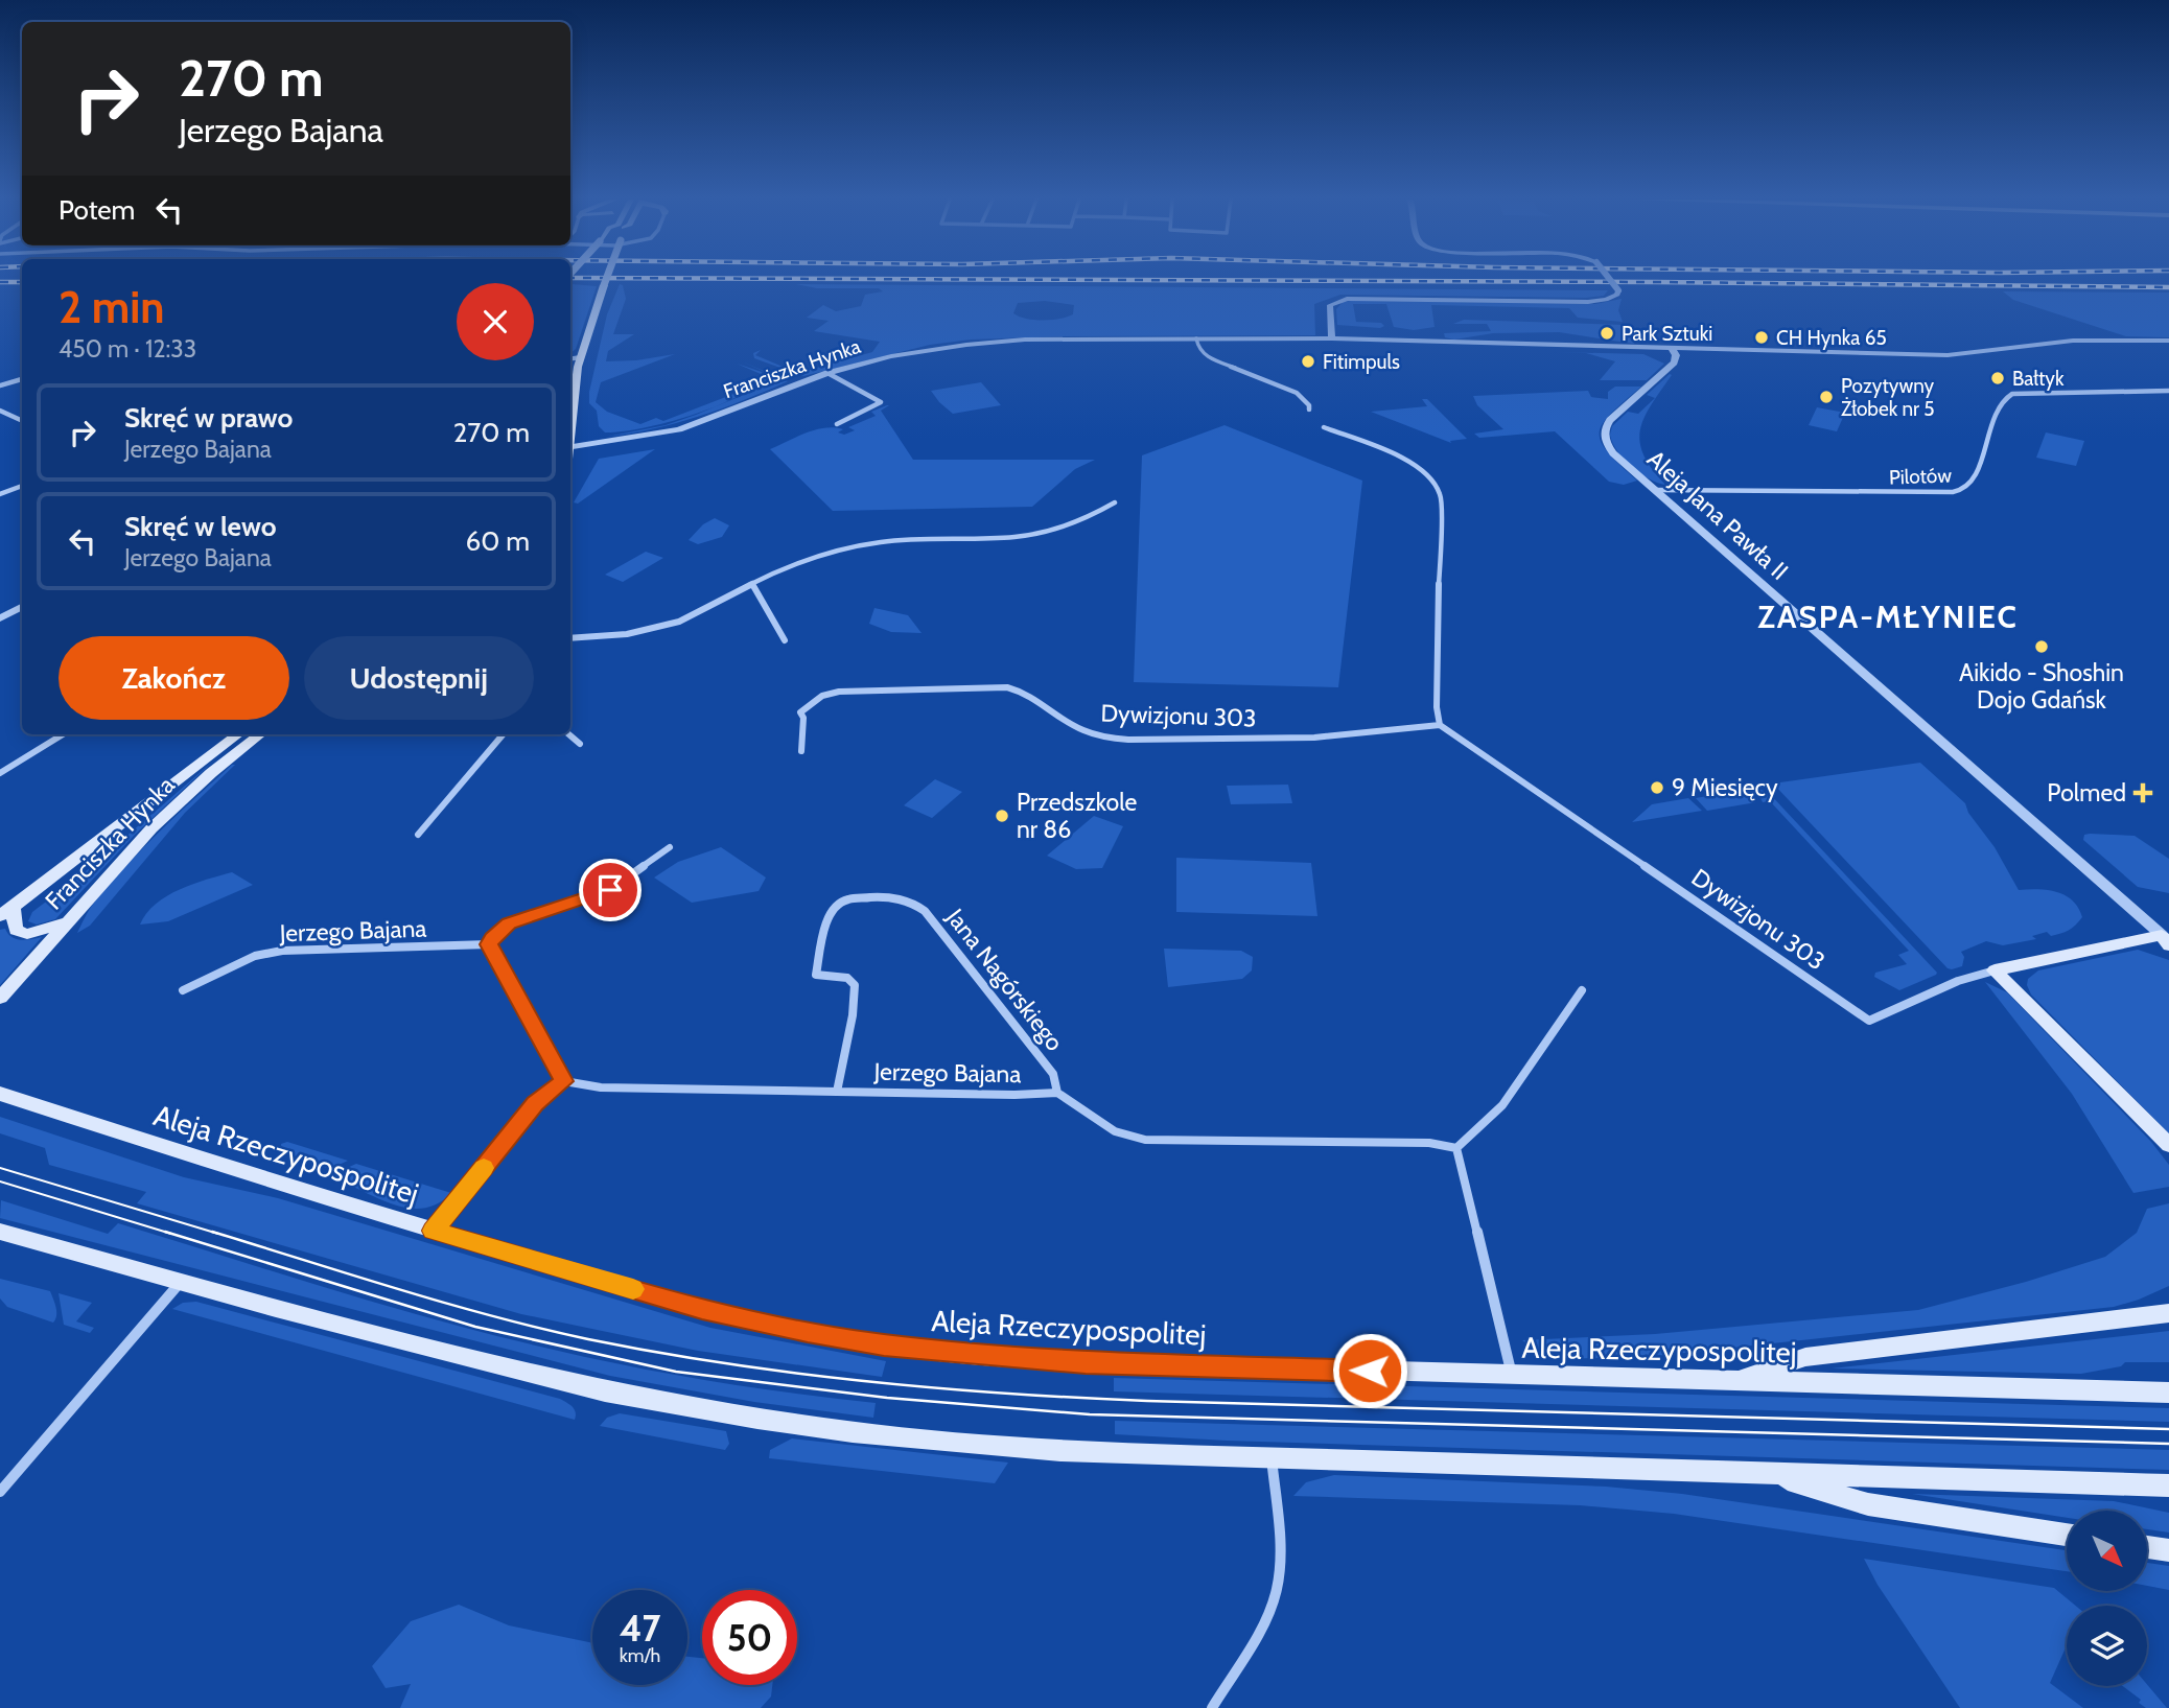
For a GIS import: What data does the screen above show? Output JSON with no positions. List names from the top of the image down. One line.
{"streets":{"main road":["Franciszka Hynka","Aleja Jana Pawła II","Aleja Rzeczypospolitej"],"street":["Pilotów","Dywizjonu 303","Jerzego Bajana","Jana Nagórskiego"]},"crossings":[["Franciszka Hynka","Aleja Jana Pawła II"],["Pilotów","Aleja Jana Pawła II"],["Aleja Jana Pawła II","Dywizjonu 303"],["Jerzego Bajana","Jana Nagórskiego"]],"districts":["ZASPA-MŁYNIEC"],"places":{"other":["Park Sztuki","CH Hynka 65","Fitimpuls","Bałtyk","Pozytywny Żłobek nr 5","Aikido - Shoshin Dojo Gdańsk","9 Miesięcy","Przedszkole nr 86"],"health":["Polmed"]},"north":"bottom right","page":{"turn":["270 m","Jerzego Bajana"],"then":"Potem","heading":["2 min","450 m · 12:33"],"list":[{"name":"Skręć w prawo","note":"Jerzego Bajana","value":"270 m"},{"name":"Skręć w lewo","note":"Jerzego Bajana","value":"60 m"}],"buttons":["Zakończ","Udostępnij"],"speed":"47 km/h","limit":"50"}}
